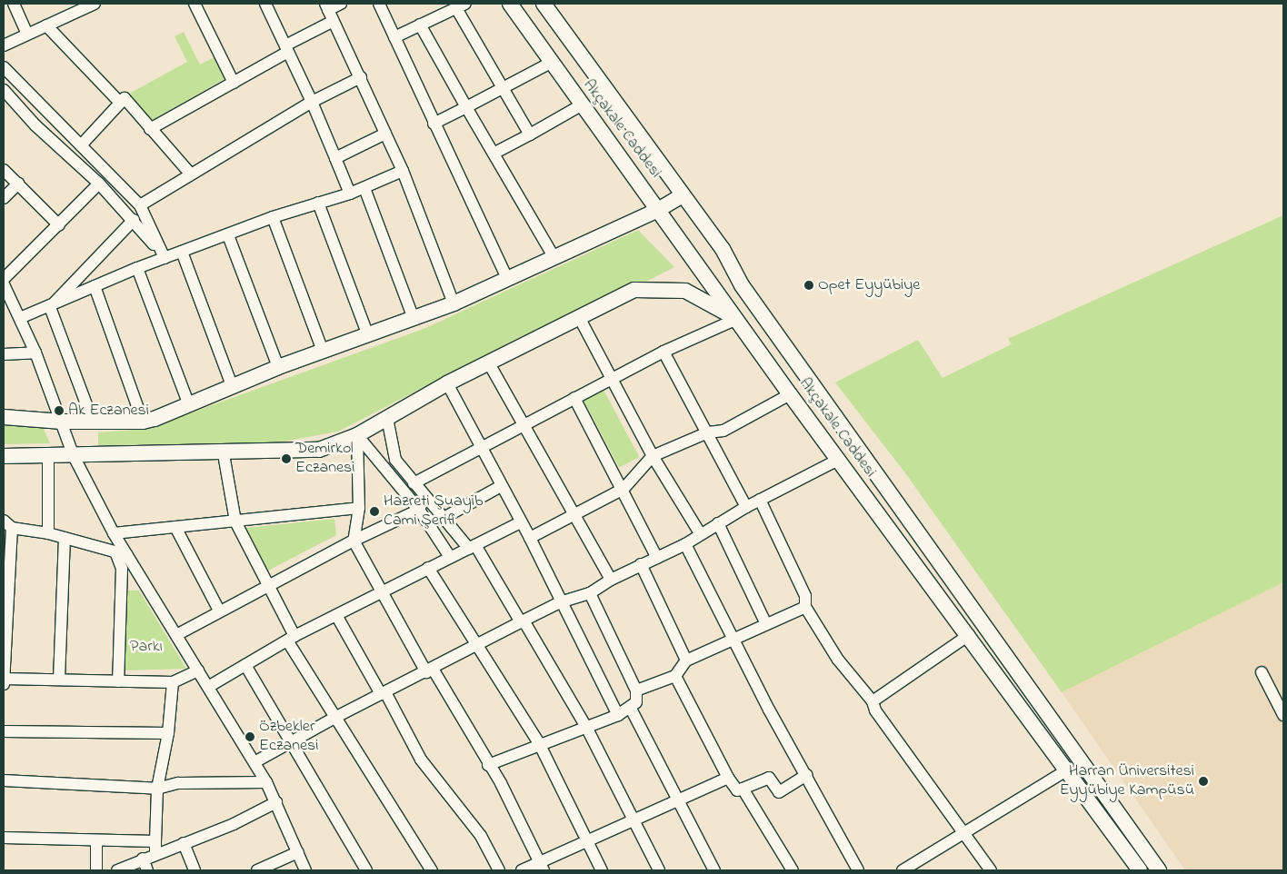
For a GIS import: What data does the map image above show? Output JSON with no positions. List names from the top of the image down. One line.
{"streets":{"main road":["Akçakale Caddesi"]},"parks":["Parkı"],"places":["Opet Eyyübiye","Ak Eczanesi","Demirkol Eczanesi","Hazreti Şuayib Cami Şerifi","Özbekler Eczanesi","Harran Üniversitesi Eyyübiye Kampüsü"]}
